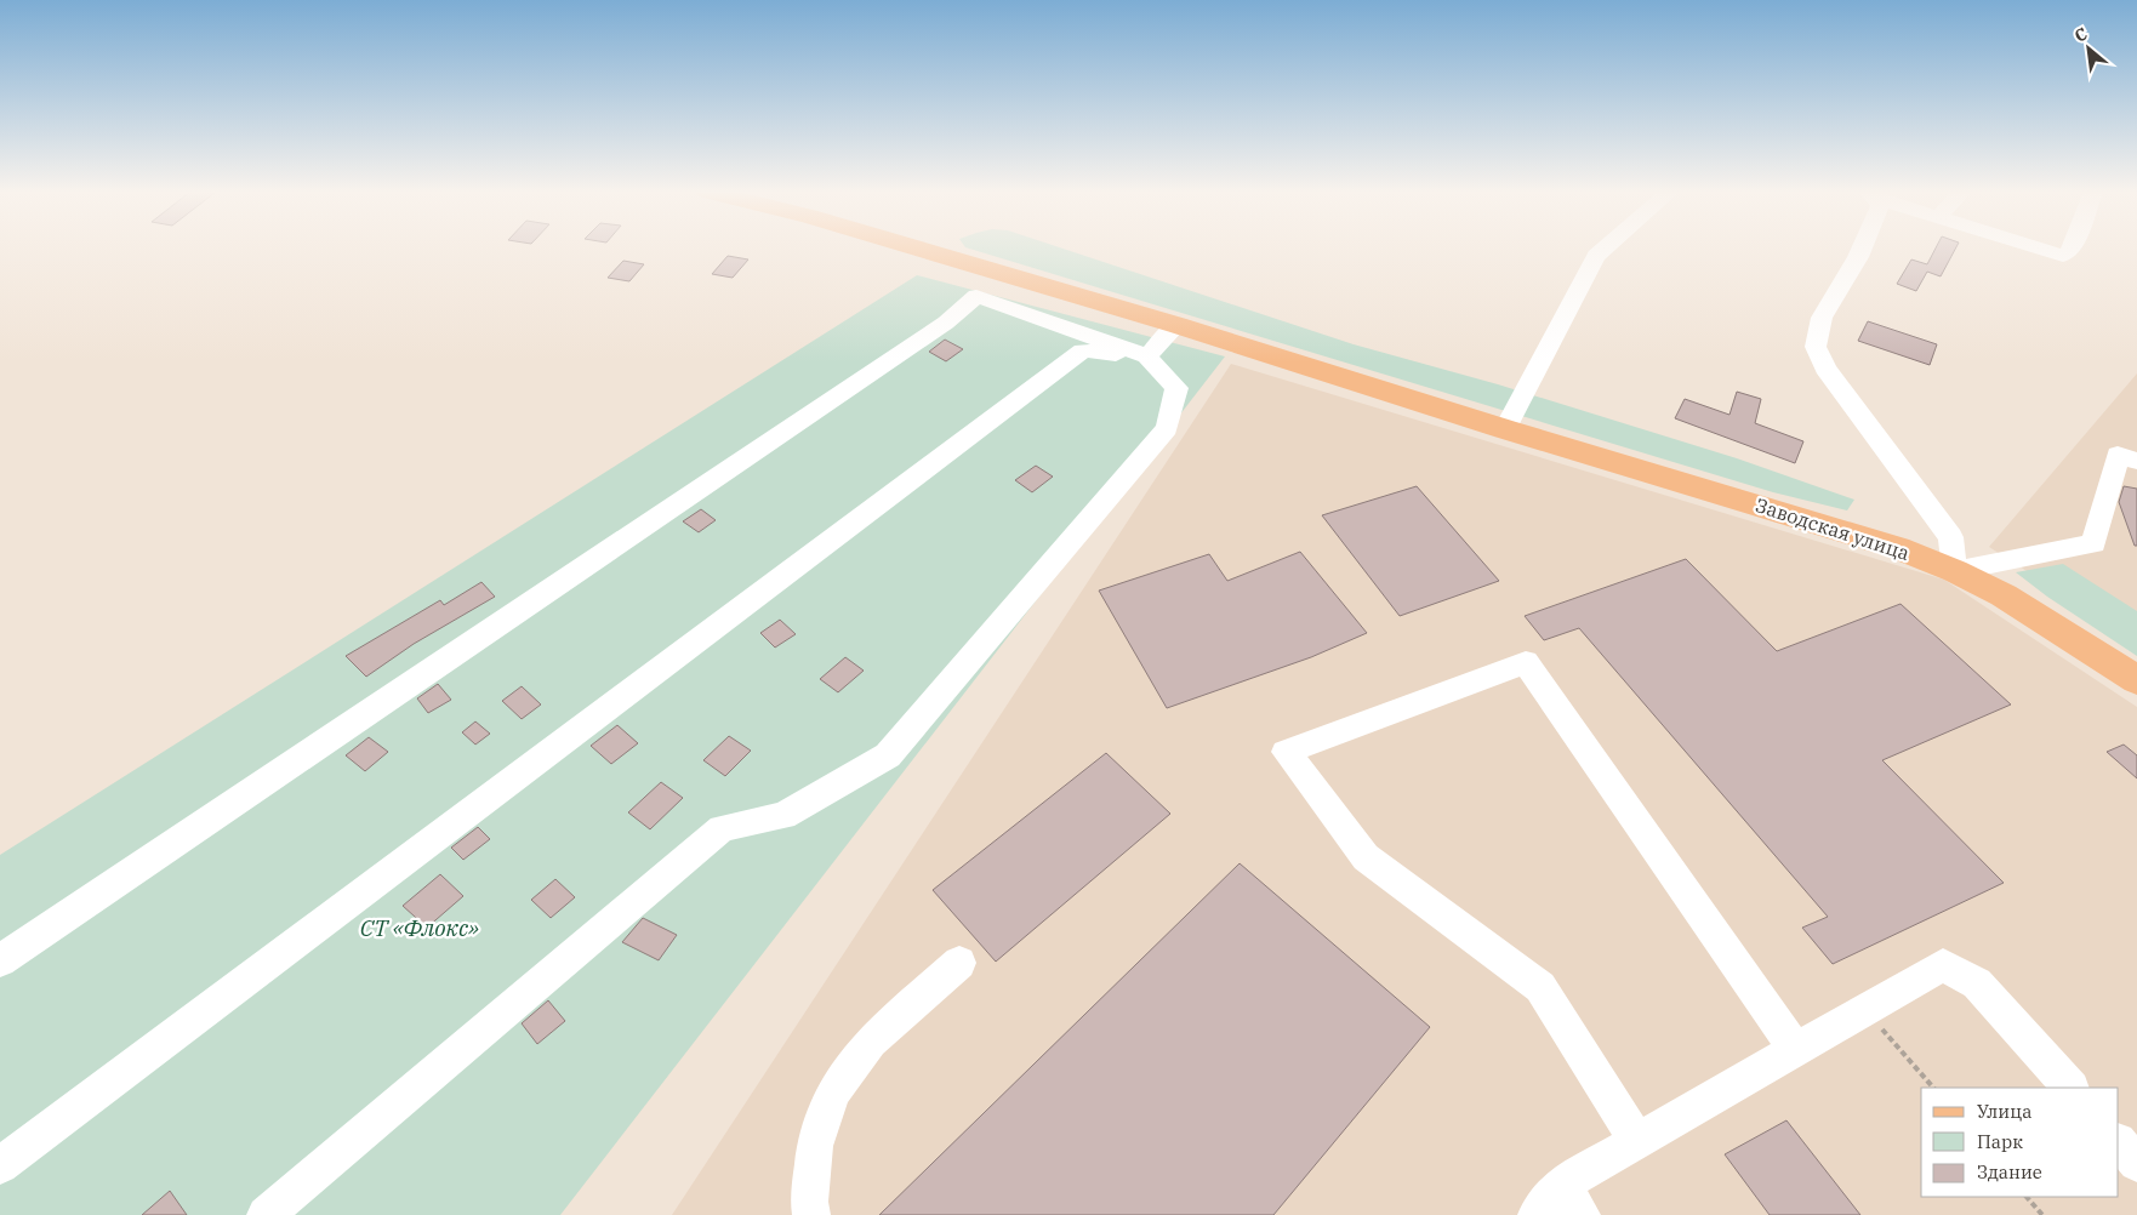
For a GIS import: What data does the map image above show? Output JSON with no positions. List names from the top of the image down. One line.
{"streets":{"main road":["Заводская улица"]},"parks":["СТ «Флокс»"],"legend":["Улица","Парк","Здание"],"north":"top left"}
